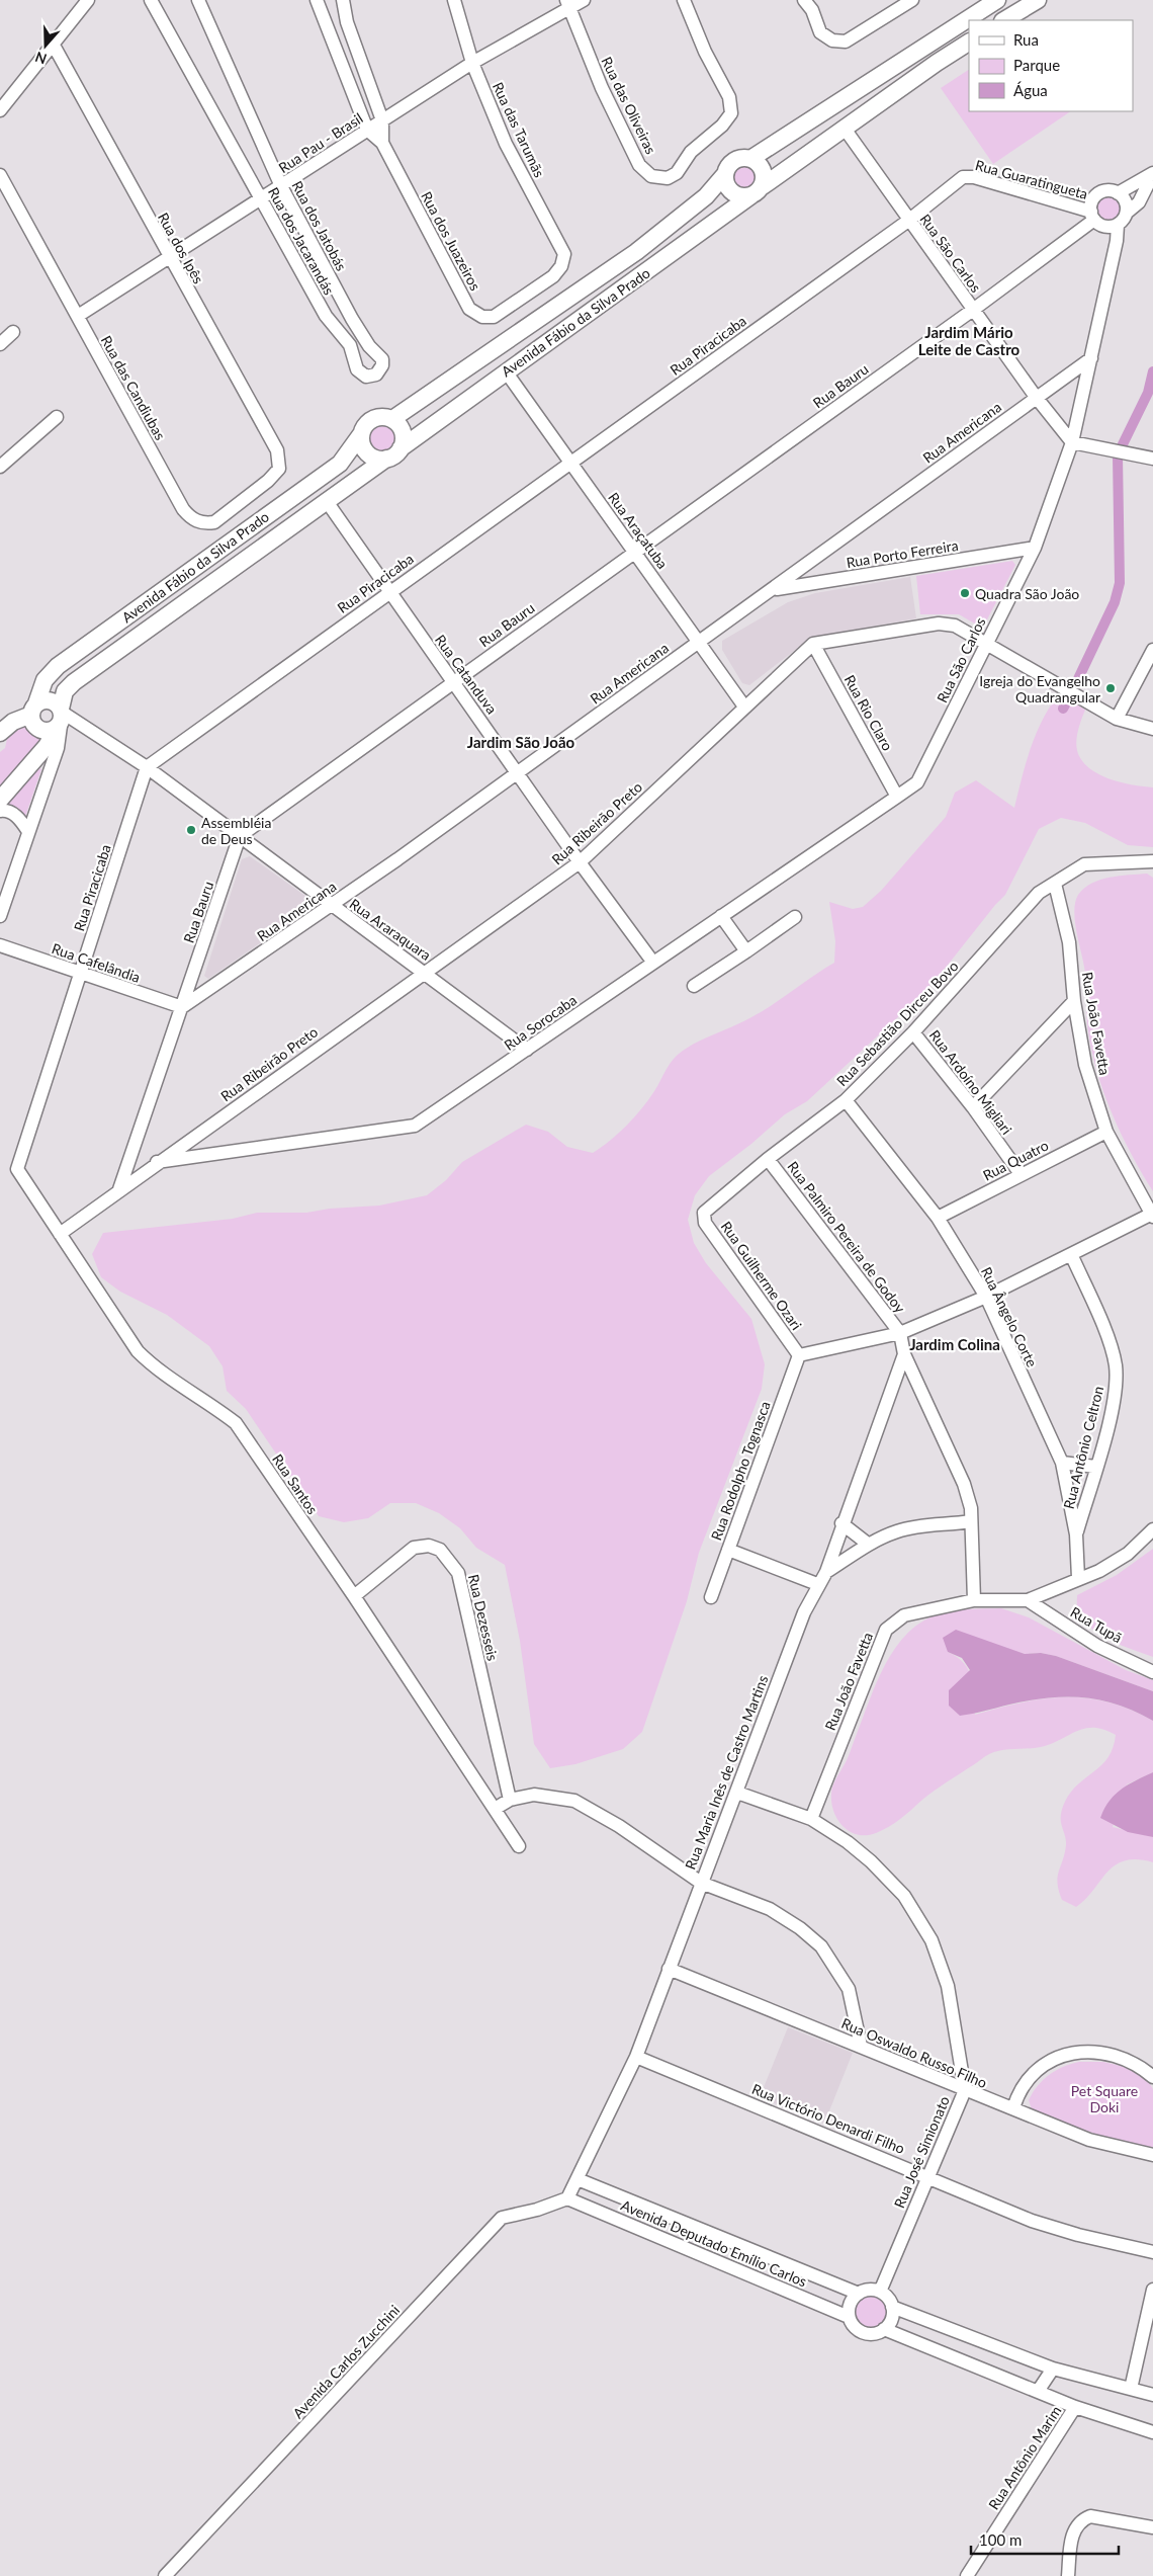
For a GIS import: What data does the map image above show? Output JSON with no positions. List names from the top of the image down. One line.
{"streets":{"main road":["Avenida Fábio da Silva Prado"],"street":["Rua das Oliveiras","Rua das Tarumãs","Rua Pau - Brasil","Rua Guaratingueta","Rua dos Jatobás","Rua dos Jacarandás","Rua dos Juazeiros","Rua dos Ipês","Rua São Carlos","Rua Piracicaba","Rua Bauru","Rua das Candiubas","Rua Americana","Rua Araçatuba","Rua Porto Ferreira","Rua Catanduva","Rua Rio Claro","Rua Ribeirão Preto","Rua Araraquara","Rua Cafelândia","Rua Sorocaba","Rua Sebastião Dirceu Bovo","Rua João Favetta","Rua Ardoíno Migliari","Rua Quatro","Rua Palmiro Pereira de Godoy","Rua Guilherme Ozari","Rua Ângelo Corte","Rua Antônio Celtron","Rua Rodolpho Tognasca","Rua Santos","Rua Dezesseis","Rua Tupã","Rua Maria Inês de Castro Martins","Rua Oswaldo Russo Filho","Rua Victório Denardi Filho","Rua José Simionato","Avenida Deputado Emílio Carlos","Avenida Carlos Zucchini","Rua Antônio Marim"]},"crossings":[["Rua das Oliveiras","Rua Pau - Brasil"],["Rua das Tarumãs","Rua Pau - Brasil"],["Rua das Tarumãs","Rua dos Juazeiros"],["Rua Pau - Brasil","Rua dos Jatobás"],["Rua Pau - Brasil","Rua dos Jacarandás"],["Rua Pau - Brasil","Rua dos Juazeiros"],["Rua Pau - Brasil","Rua dos Ipês"],["Rua Pau - Brasil","Rua das Candiubas"],["Rua Guaratingueta","Rua São Carlos"],["Rua Guaratingueta","Rua Piracicaba"],["Rua Guaratingueta","Rua Bauru"],["Rua dos Jatobás","Rua dos Jacarandás"],["Rua dos Ipês","Rua das Candiubas"],["Rua São Carlos","Avenida Fábio da Silva Prado"],["Rua São Carlos","Rua Piracicaba"],["Rua São Carlos","Rua Bauru"],["Rua São Carlos","Rua Americana"],["Rua São Carlos","Rua Porto Ferreira"],["Rua São Carlos","Rua Rio Claro"],["Rua São Carlos","Rua Sorocaba"],["Avenida Fábio da Silva Prado","Rua Araçatuba"],["Avenida Fábio da Silva Prado","Rua Catanduva"],["Avenida Fábio da Silva Prado","Rua Araraquara"],["Rua Piracicaba","Rua Araçatuba"],["Rua Piracicaba","Rua Catanduva"],["Rua Piracicaba","Rua Araraquara"],["Rua Piracicaba","Rua Cafelândia"],["Rua Piracicaba","Rua Santos"],["Rua Bauru","Rua Americana"],["Rua Bauru","Rua Araçatuba"],["Rua Bauru","Rua Catanduva"],["Rua Bauru","Rua Ribeirão Preto"],["Rua Bauru","Rua Araraquara"],["Rua Bauru","Rua Cafelândia"],["Rua Americana","Rua Araçatuba"],["Rua Americana","Rua Porto Ferreira"],["Rua Americana","Rua Catanduva"],["Rua Americana","Rua Araraquara"],["Rua Americana","Rua Cafelândia"],["Rua Araçatuba","Rua Ribeirão Preto"],["Rua Catanduva","Rua Ribeirão Preto"],["Rua Catanduva","Rua Sorocaba"],["Rua Rio Claro","Rua Ribeirão Preto"],["Rua Rio Claro","Rua Sorocaba"],["Rua Ribeirão Preto","Rua Araraquara"],["Rua Ribeirão Preto","Rua Sorocaba"],["Rua Ribeirão Preto","Rua Santos"],["Rua Araraquara","Rua Sorocaba"],["Rua Sebastião Dirceu Bovo","Rua João Favetta"],["Rua Sebastião Dirceu Bovo","Rua Ardoíno Migliari"],["Rua Sebastião Dirceu Bovo","Rua Palmiro Pereira de Godoy"],["Rua Sebastião Dirceu Bovo","Rua Guilherme Ozari"],["Rua Sebastião Dirceu Bovo","Rua Ângelo Corte"],["Rua João Favetta","Rua Quatro"],["Rua João Favetta","Rua Palmiro Pereira de Godoy"],["Rua João Favetta","Rua Ângelo Corte"],["Rua João Favetta","Rua Tupã"],["Rua João Favetta","Rua José Simionato"],["Rua Ardoíno Migliari","Rua Quatro"],["Rua Quatro","Rua Ângelo Corte"],["Rua Palmiro Pereira de Godoy","Rua Ângelo Corte"],["Rua Palmiro Pereira de Godoy","Rua Antônio Celtron"],["Rua Palmiro Pereira de Godoy","Rua Maria Inês de Castro Martins"],["Rua Guilherme Ozari","Rua Rodolpho Tognasca"],["Rua Ângelo Corte","Rua Antônio Celtron"],["Rua Santos","Rua Dezesseis"],["Rua Maria Inês de Castro Martins","Rua Oswaldo Russo Filho"],["Rua Maria Inês de Castro Martins","Rua Victório Denardi Filho"],["Rua Maria Inês de Castro Martins","Rua José Simionato"],["Rua Maria Inês de Castro Martins","Avenida Deputado Emílio Carlos"],["Rua Maria Inês de Castro Martins","Avenida Carlos Zucchini"],["Rua Oswaldo Russo Filho","Rua José Simionato"],["Rua Victório Denardi Filho","Rua José Simionato"],["Rua José Simionato","Avenida Deputado Emílio Carlos"],["Avenida Deputado Emílio Carlos","Avenida Carlos Zucchini"]],"districts":["Jardim Mário Leite de Castro","Jardim São João","Jardim Colina"],"parks":["Pet Square Doki"],"places":["Quadra São João","Igreja do Evangelho Quadrangular","Assembléia de Deus"],"legend":["Rua","Parque","Água"],"scale_bar":"100 m","north":"bottom"}
